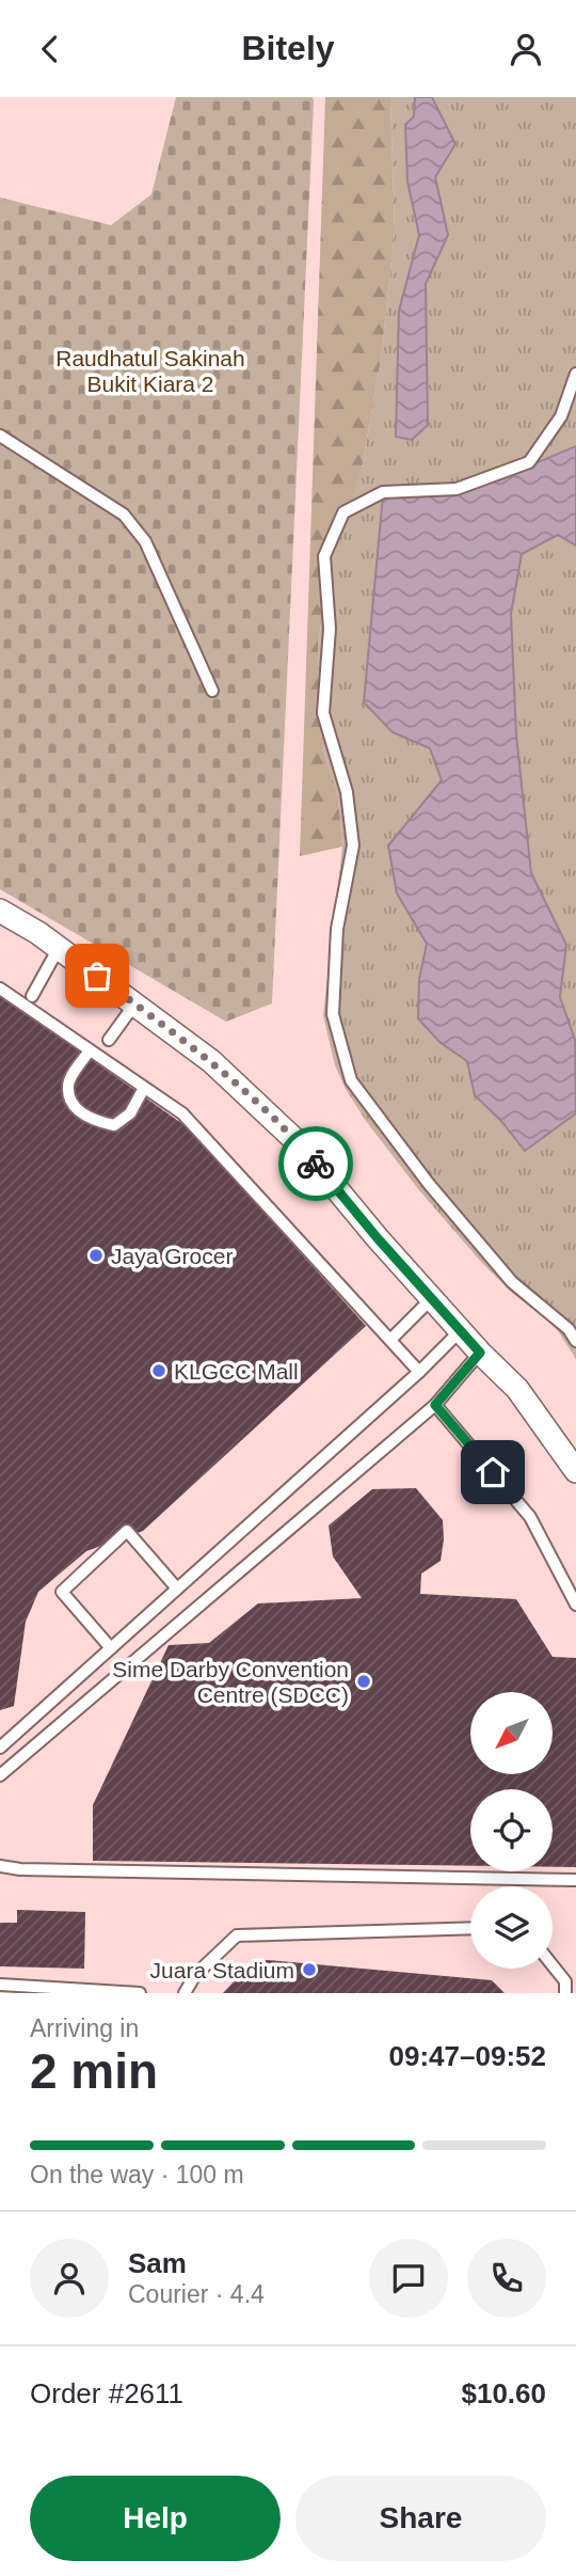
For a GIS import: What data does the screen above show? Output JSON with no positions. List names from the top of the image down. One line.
{"parks":["Raudhatul Sakinah Bukit Kiara 2"],"places":["Jaya Grocer","KLGCC Mall","Sime Darby Convention Centre (SDCC)","Juara Stadium"],"north":"bottom left","page":{"header":"Bitely","heading":["2 min","Arriving in","09:47–09:52"],"panel":["Sam","Courier · 4.4","Order #2611","$10.60"],"bar":"On the way · 100 m","buttons":["Help","Share"]}}
